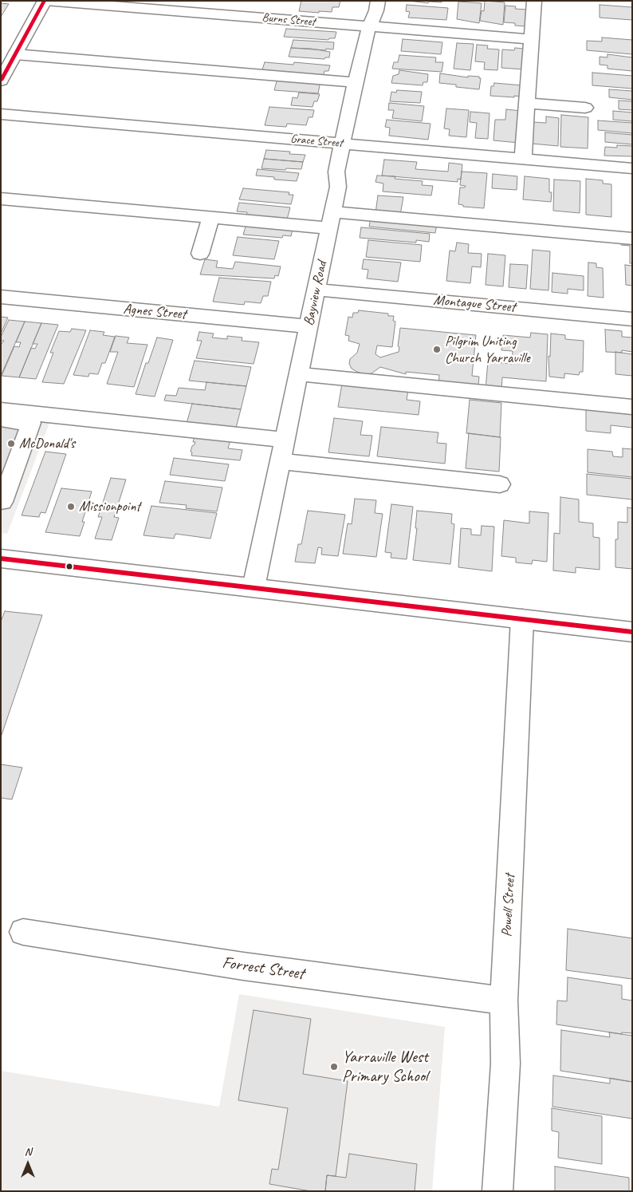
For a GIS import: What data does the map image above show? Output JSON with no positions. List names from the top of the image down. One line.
{"streets":{"street":["Burns Street","Grace Street","Bayview Road","Montague Street","Agnes Street","Powell Street","Forrest Street"]},"crossings":[["Burns Street","Bayview Road"],["Grace Street","Bayview Road"],["Bayview Road","Montague Street"],["Bayview Road","Agnes Street"],["Powell Street","Forrest Street"]],"places":["Pilgrim Uniting Church Yarraville","McDonald's","Missionpoint","Yarraville West Primary School"],"north":"top"}
